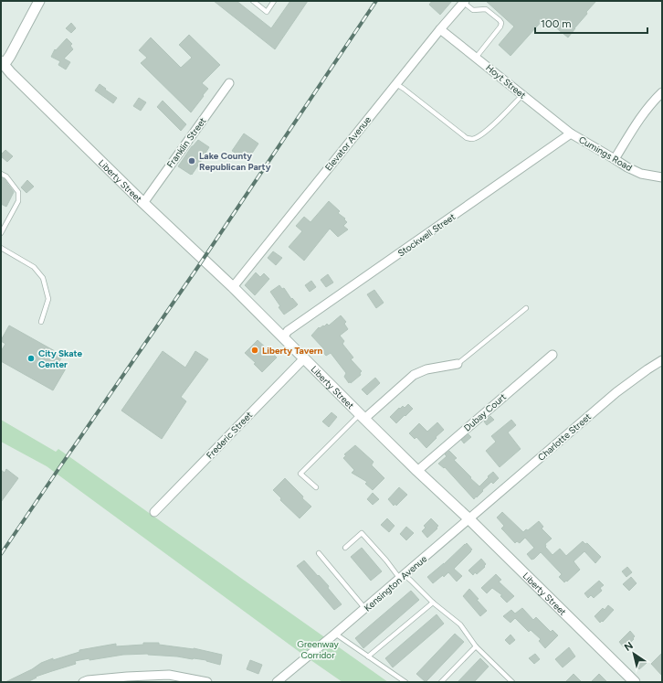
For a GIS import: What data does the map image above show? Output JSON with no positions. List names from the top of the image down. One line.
{"streets":{"street":["Hoyt Street","Franklin Street","Elevator Avenue","Cumings Road","Liberty Street","Stockwell Street","Dubay Court","Frederic Street","Charlotte Street","Kensington Avenue"]},"crossings":[["Hoyt Street","Elevator Avenue"],["Hoyt Street","Cumings Road"],["Hoyt Street","Stockwell Street"],["Franklin Street","Liberty Street"],["Elevator Avenue","Liberty Street"],["Cumings Road","Stockwell Street"],["Liberty Street","Stockwell Street"],["Liberty Street","Dubay Court"],["Liberty Street","Frederic Street"],["Liberty Street","Charlotte Street"],["Liberty Street","Kensington Avenue"],["Charlotte Street","Kensington Avenue"]],"parks":["Greenway Corridor"],"places":["Lake County Republican Party","Liberty Tavern","City Skate Center"],"scale_bar":"100 m","north":"top left"}
